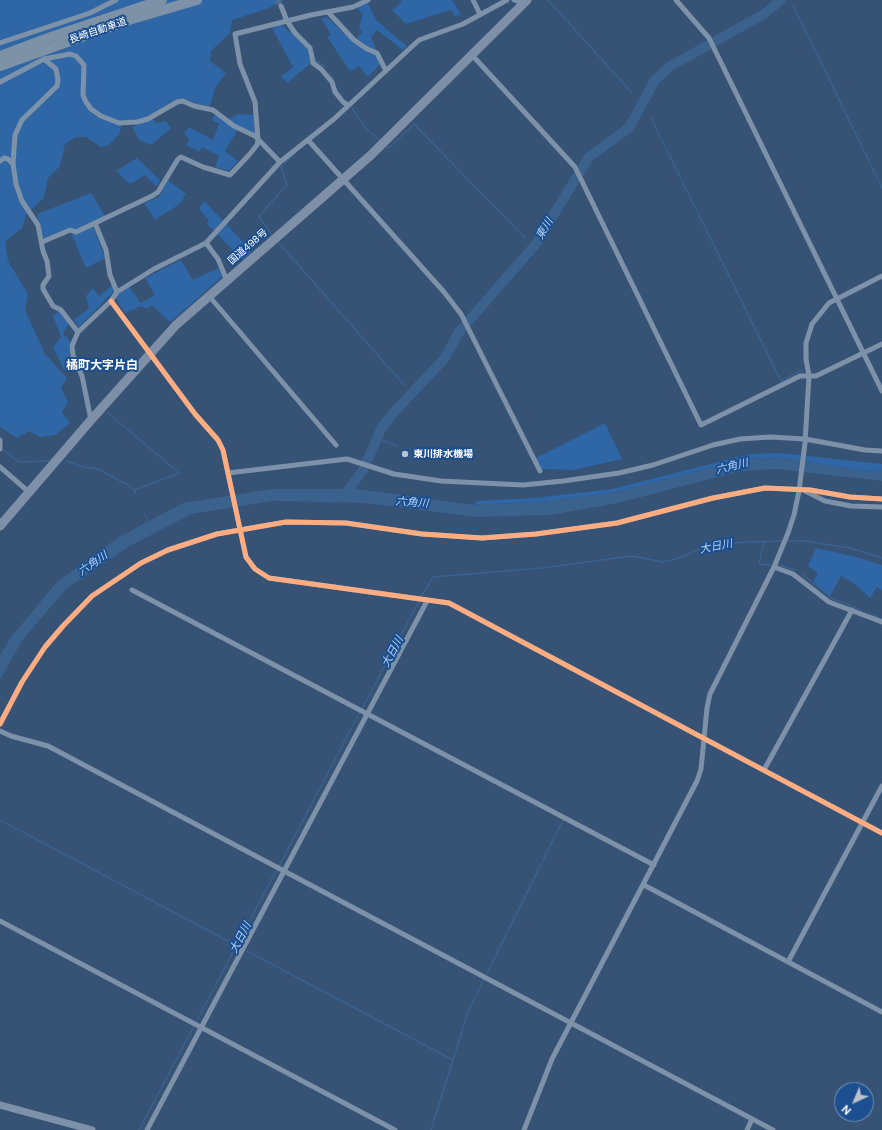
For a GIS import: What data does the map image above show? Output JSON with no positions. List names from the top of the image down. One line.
{"streets":{"highway":["長崎自動車道","国道498号"]},"districts":["橘町大字片白"],"water":["東川","六角川","大日川"],"places":["東川排水機場"],"north":"bottom left"}
